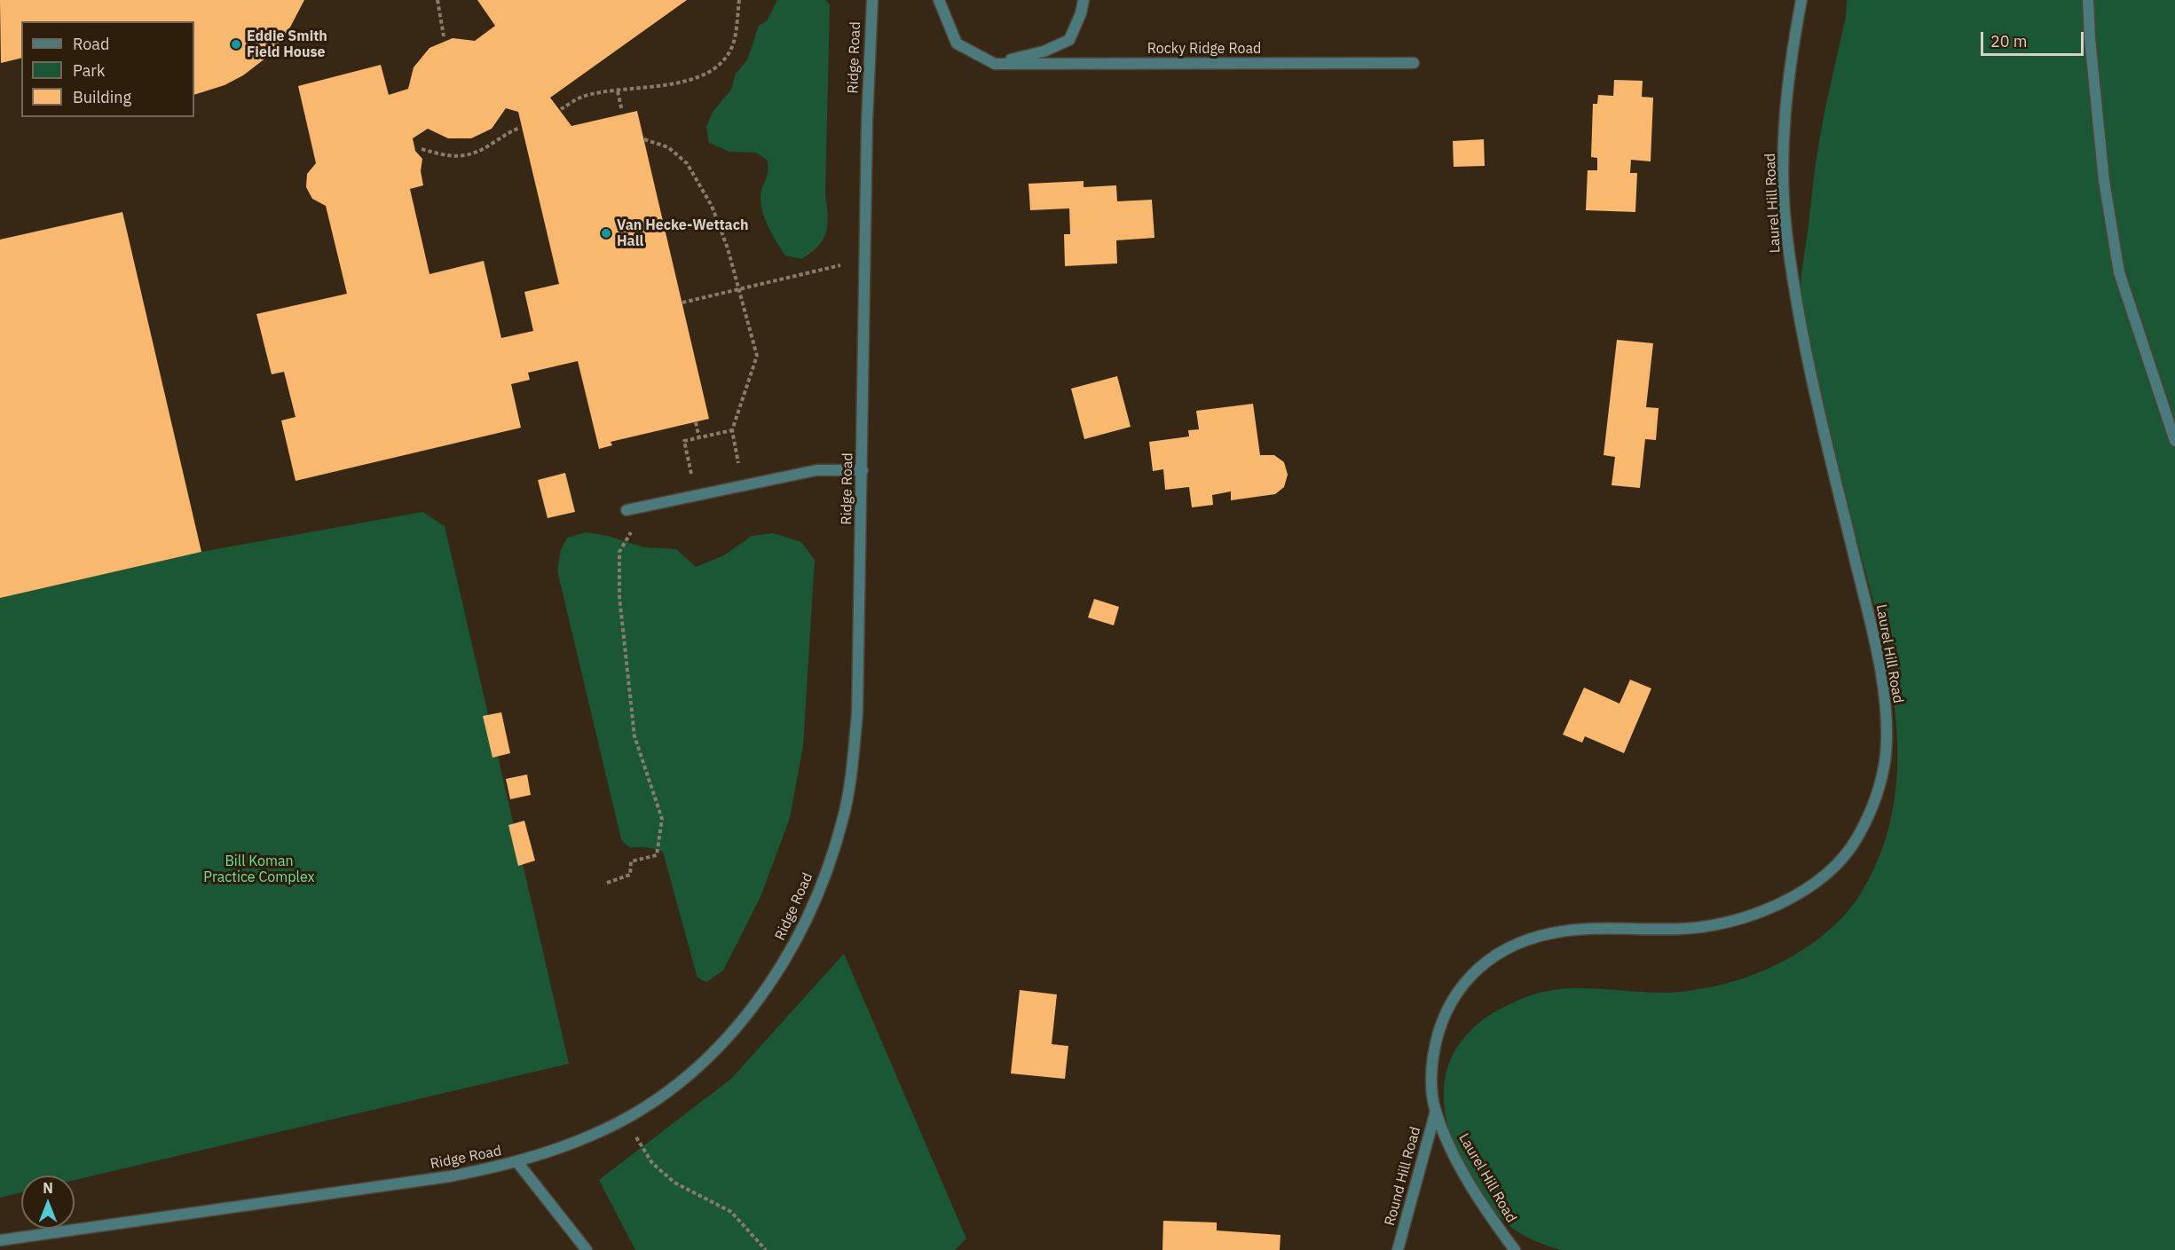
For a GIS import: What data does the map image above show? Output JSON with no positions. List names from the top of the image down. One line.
{"streets":{"street":["Rocky Ridge Road","Ridge Road","Laurel Hill Road","Round Hill Road"]},"crossings":[["Laurel Hill Road","Round Hill Road"]],"parks":["Bill Koman Practice Complex"],"places":["Eddie Smith Field House","Van Hecke-Wettach Hall"],"legend":["Road","Park","Building"],"scale_bar":"20 m","north":"top"}
